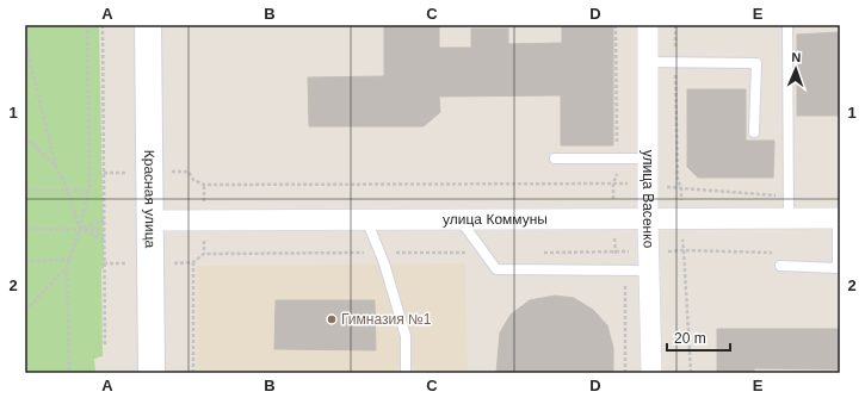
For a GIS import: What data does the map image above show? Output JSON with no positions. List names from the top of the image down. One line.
{"streets":{"main road":["Красная улица"],"street":["улица Васенко","улица Коммуны"]},"crossings":[["Красная улица","улица Коммуны"],["улица Васенко","улица Коммуны"]],"places":["Гимназия №1"],"scale_bar":"20 m","north":"top","grid":{"columns":["A","B","C","D","E"],"rows":["1","2"]}}
